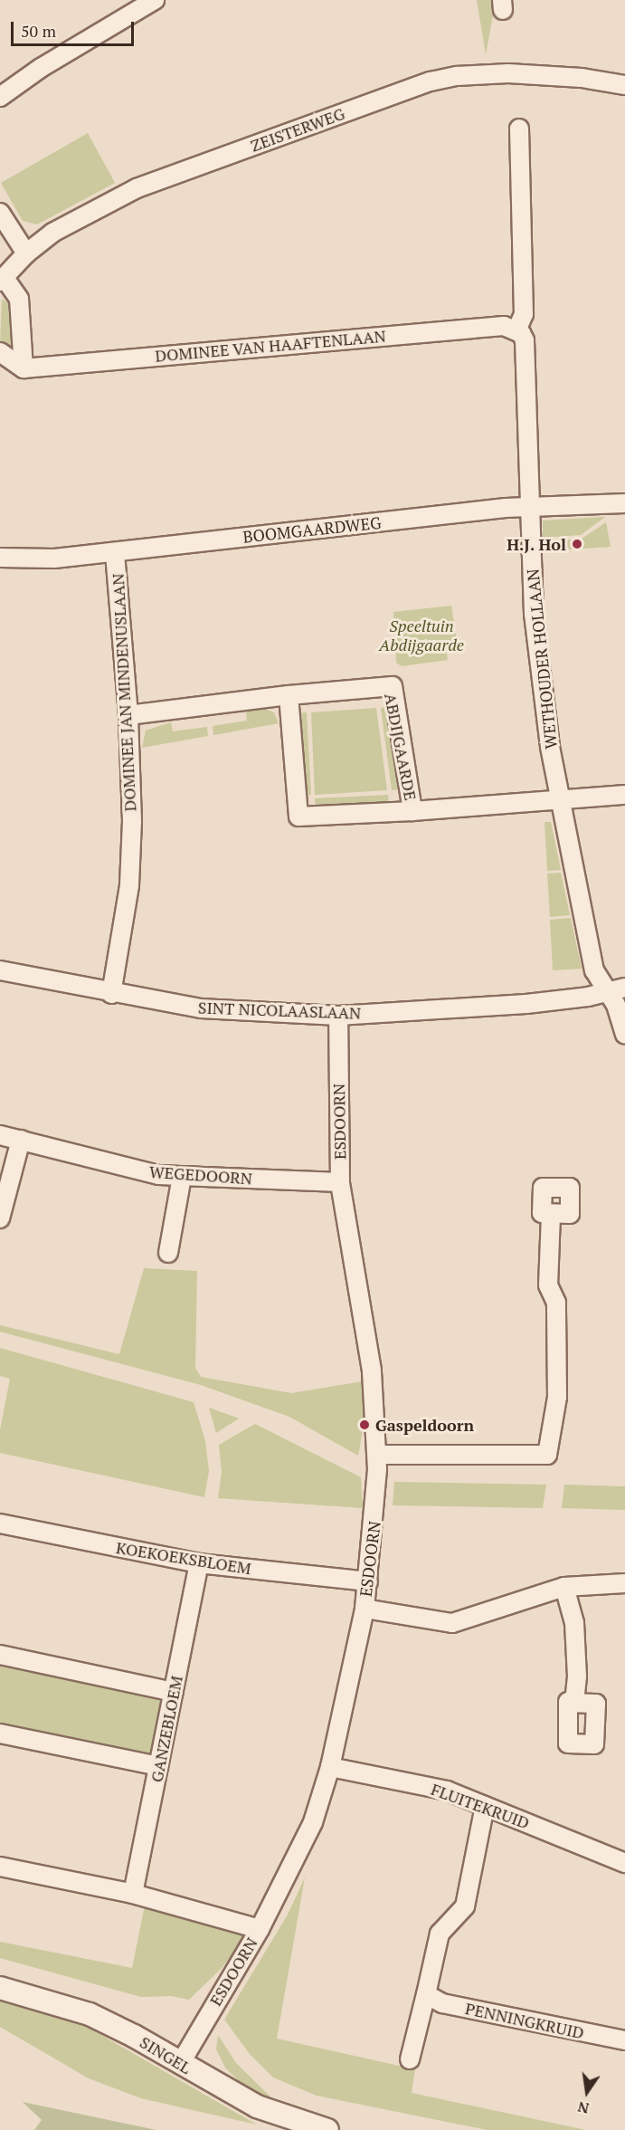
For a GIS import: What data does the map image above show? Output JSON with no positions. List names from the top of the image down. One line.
{"streets":{"street":["ZEISTERWEG","DOMINEE VAN HAAFTENLAAN","BOOMGAARDWEG","WETHOUDER HOLLAAN","DOMINEE JAN MINDENUSLAAN","ABDIJGAARDE","SINT NICOLAASLAAN","ESDOORN","WEGEDOORN","KOEKOEKSBLOEM","GANZEBLOEM","FLUITEKRUID","PENNINGKRUID","SINGEL"]},"crossings":[["DOMINEE VAN HAAFTENLAAN","WETHOUDER HOLLAAN"],["BOOMGAARDWEG","WETHOUDER HOLLAAN"],["BOOMGAARDWEG","DOMINEE JAN MINDENUSLAAN"],["WETHOUDER HOLLAAN","ABDIJGAARDE"],["WETHOUDER HOLLAAN","SINT NICOLAASLAAN"],["DOMINEE JAN MINDENUSLAAN","ABDIJGAARDE"],["DOMINEE JAN MINDENUSLAAN","SINT NICOLAASLAAN"],["SINT NICOLAASLAAN","ESDOORN"],["ESDOORN","WEGEDOORN"],["ESDOORN","KOEKOEKSBLOEM"],["ESDOORN","FLUITEKRUID"],["ESDOORN","SINGEL"],["KOEKOEKSBLOEM","GANZEBLOEM"]],"parks":["Speeltuin Abdijgaarde"],"places":["H.J. Hol","Gaspeldoorn"],"scale_bar":"50 m","north":"bottom"}
